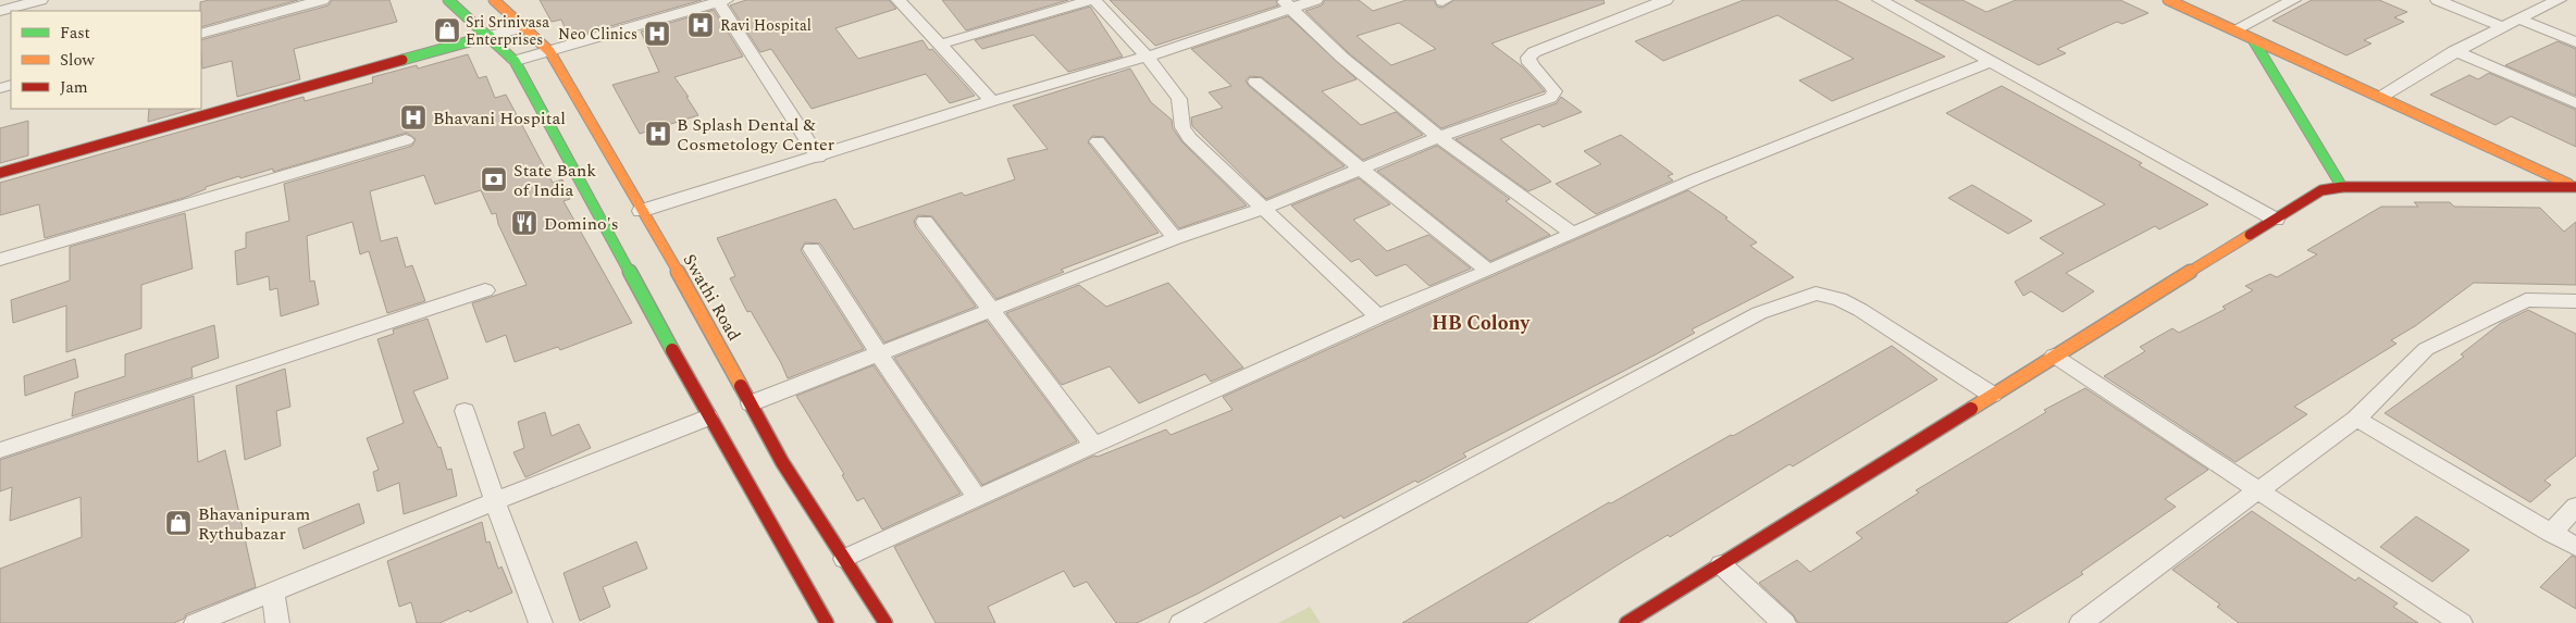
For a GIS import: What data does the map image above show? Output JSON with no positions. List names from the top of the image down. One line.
{"streets":{"street":["Swathi Road"]},"districts":["HB Colony"],"places":{"hospital":["Ravi Hospital","Neo Clinics","Bhavani Hospital","B Splash Dental & Cosmetology Center"],"shop":["Sri Srinivasa Enterprises","Bhavanipuram Rythubazar"],"bank":["State Bank of India"],"restaurant":["Domino's"]},"legend":["Fast","Slow","Jam"]}
